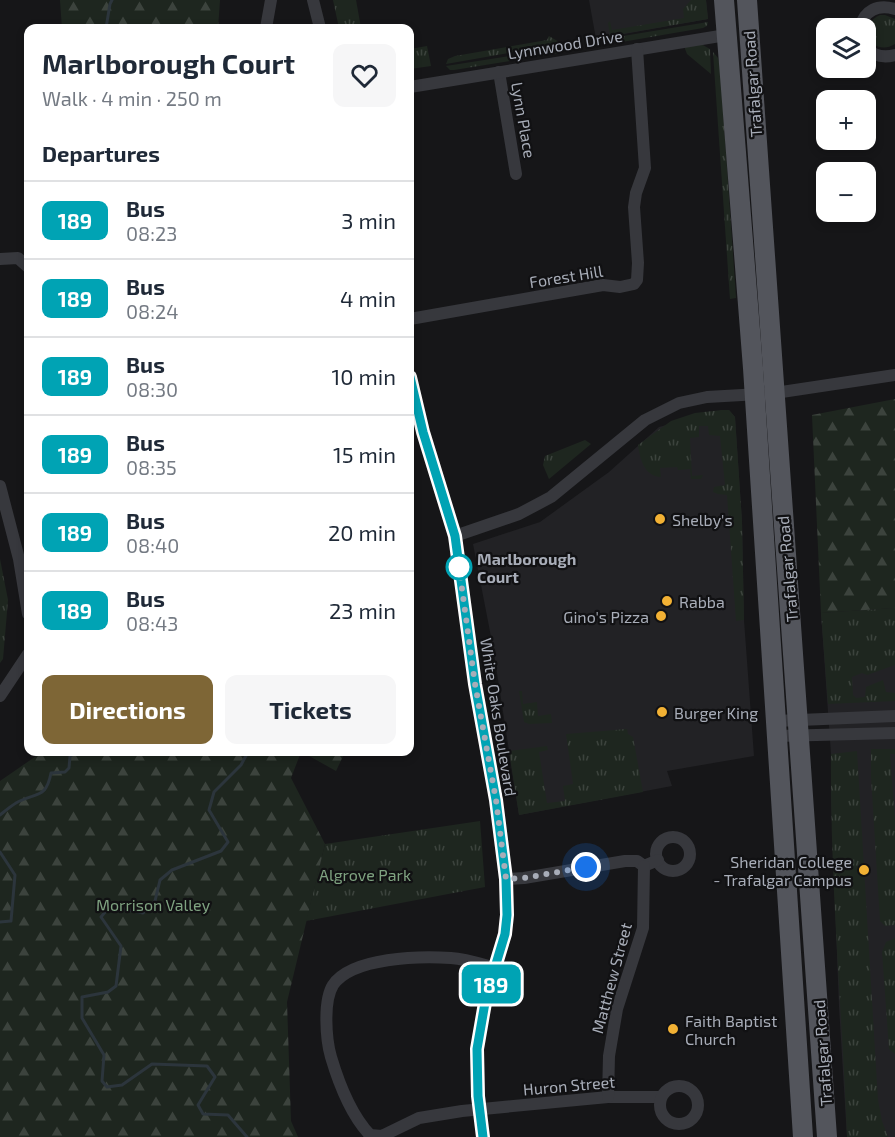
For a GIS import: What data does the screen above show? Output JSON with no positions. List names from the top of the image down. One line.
{"streets":{"main road":["Trafalgar Road"],"street":["Lynnwood Drive","Lynn Place","Forest Hill","White Oaks Boulevard","Matthew Street","Huron Street"]},"crossings":[["Lynnwood Drive","Trafalgar Road"],["Lynnwood Drive","Lynn Place"],["Lynnwood Drive","Forest Hill"],["White Oaks Boulevard","Huron Street"],["Matthew Street","Huron Street"]],"parks":["Algrove Park","Morrison Valley"],"places":["Shelby's","Marlborough Court","Rabba","Gino's Pizza","Burger King","Sheridan College - Trafalgar Campus","Faith Baptist Church"],"lines":["bus line 189"],"page":{"on_map":"189","map_buttons":["+","−"],"heading":[["Marlborough Court","Walk · 4 min · 250 m"],"Departures"],"list":[{"mark":"189","name":"Bus","note":"08:23","value":"3 min"},{"mark":"189","name":"Bus","note":"08:24","value":"4 min"},{"mark":"189","name":"Bus","note":"08:30","value":"10 min"},{"mark":"189","name":"Bus","note":"08:35","value":"15 min"},{"mark":"189","name":"Bus","note":"08:40","value":"20 min"},{"mark":"189","name":"Bus","note":"08:43","value":"23 min"}],"buttons":["Directions","Tickets"]}}
